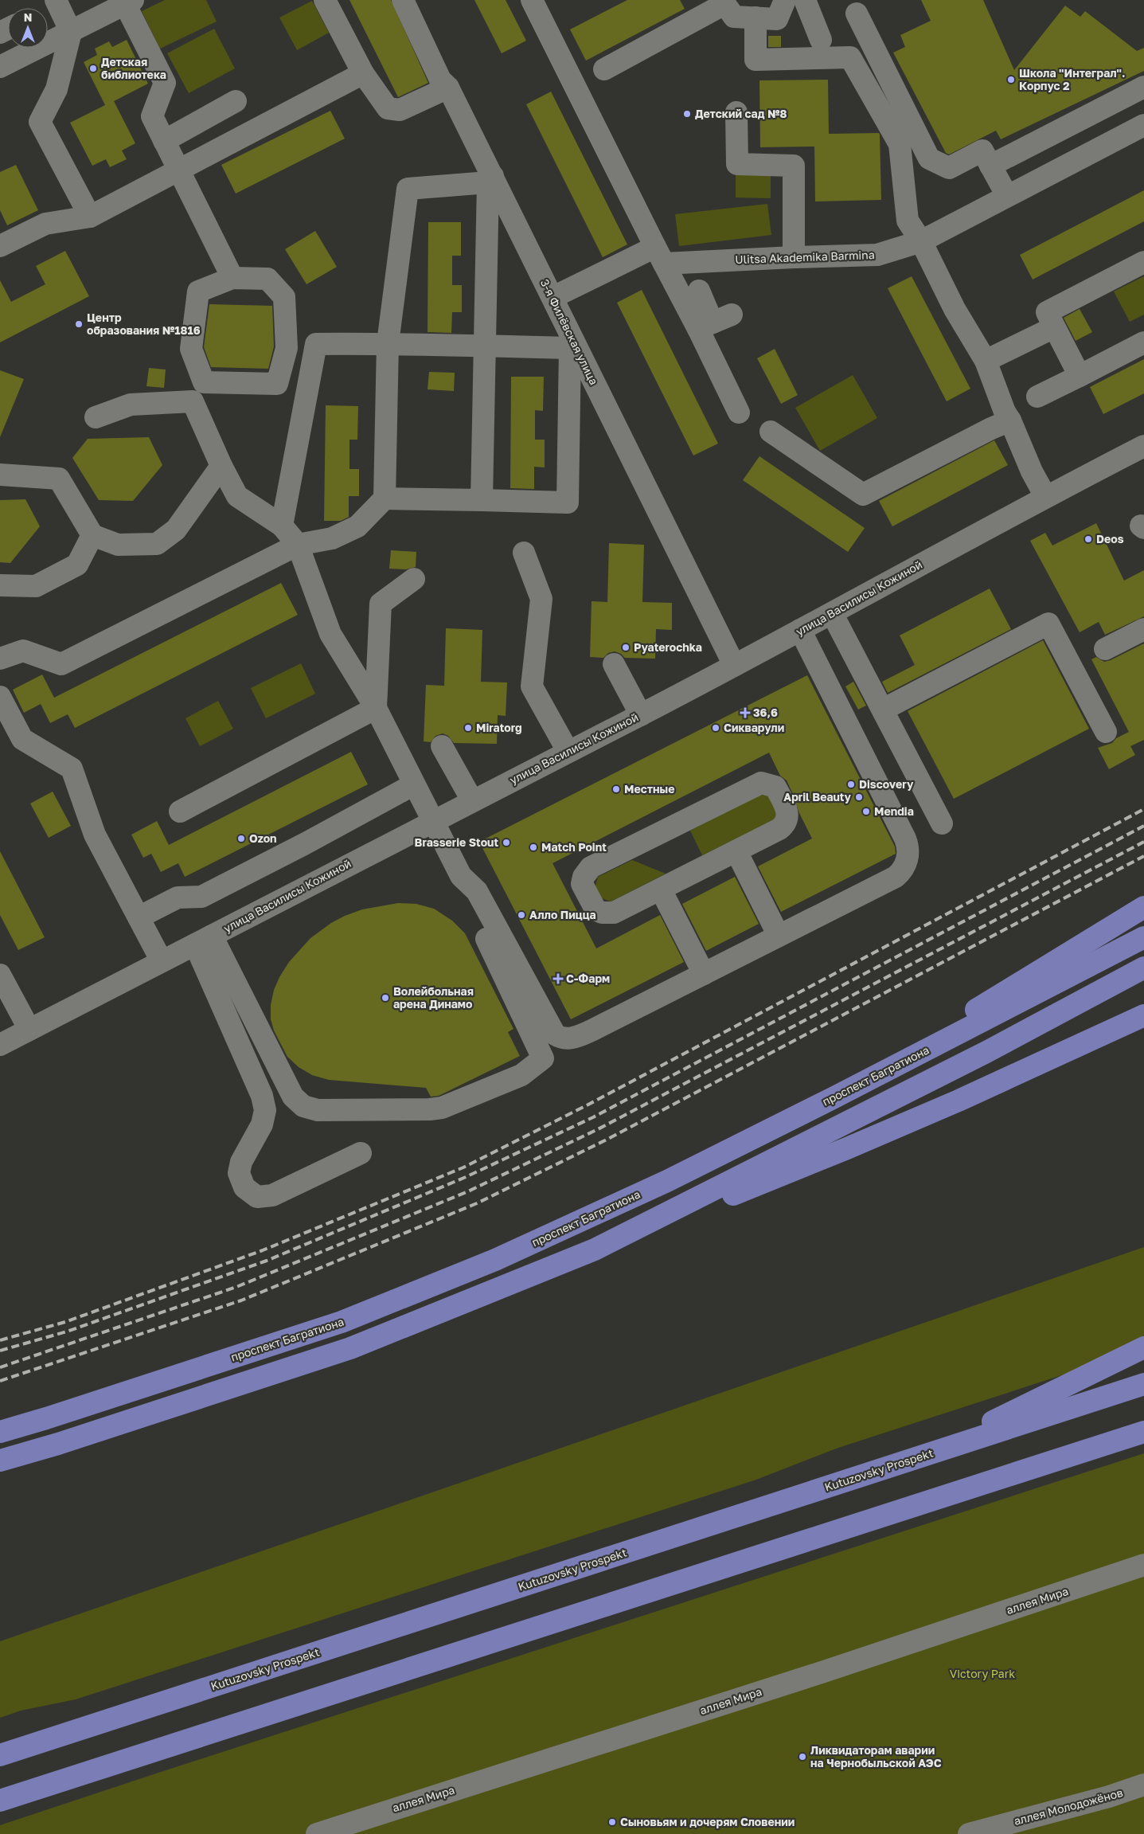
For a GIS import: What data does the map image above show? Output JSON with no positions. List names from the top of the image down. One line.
{"streets":{"main road":["проспект Багратиона","Kutuzovsky Prospekt"],"street":["Ulitsa Akademika Barmina","3-я Филёвская улица","улица Василисы Кожиной","аллея Мира","аллея Молодожёнов"]},"crossings":[["Ulitsa Akademika Barmina","3-я Филёвская улица"],["3-я Филёвская улица","улица Василисы Кожиной"]],"parks":["Victory Park"],"places":{"other":["Детская библиотека","Школа \"Интеграл\". Корпус 2","Детский сад №8","Центр образования №1816","Deos","Pyaterochka","Miratorg","Сикварули","Discovery","Местные","April Beauty","Mendia","Ozon","Brasserie Stout","Match Point","Алло Пицца","Волейбольная арена Динамо","Ликвидаторам аварии на Чернобыльской АЭС","Сыновьям и дочерям Словении"],"health":["36,6","C-Фарм"]},"north":"top"}
